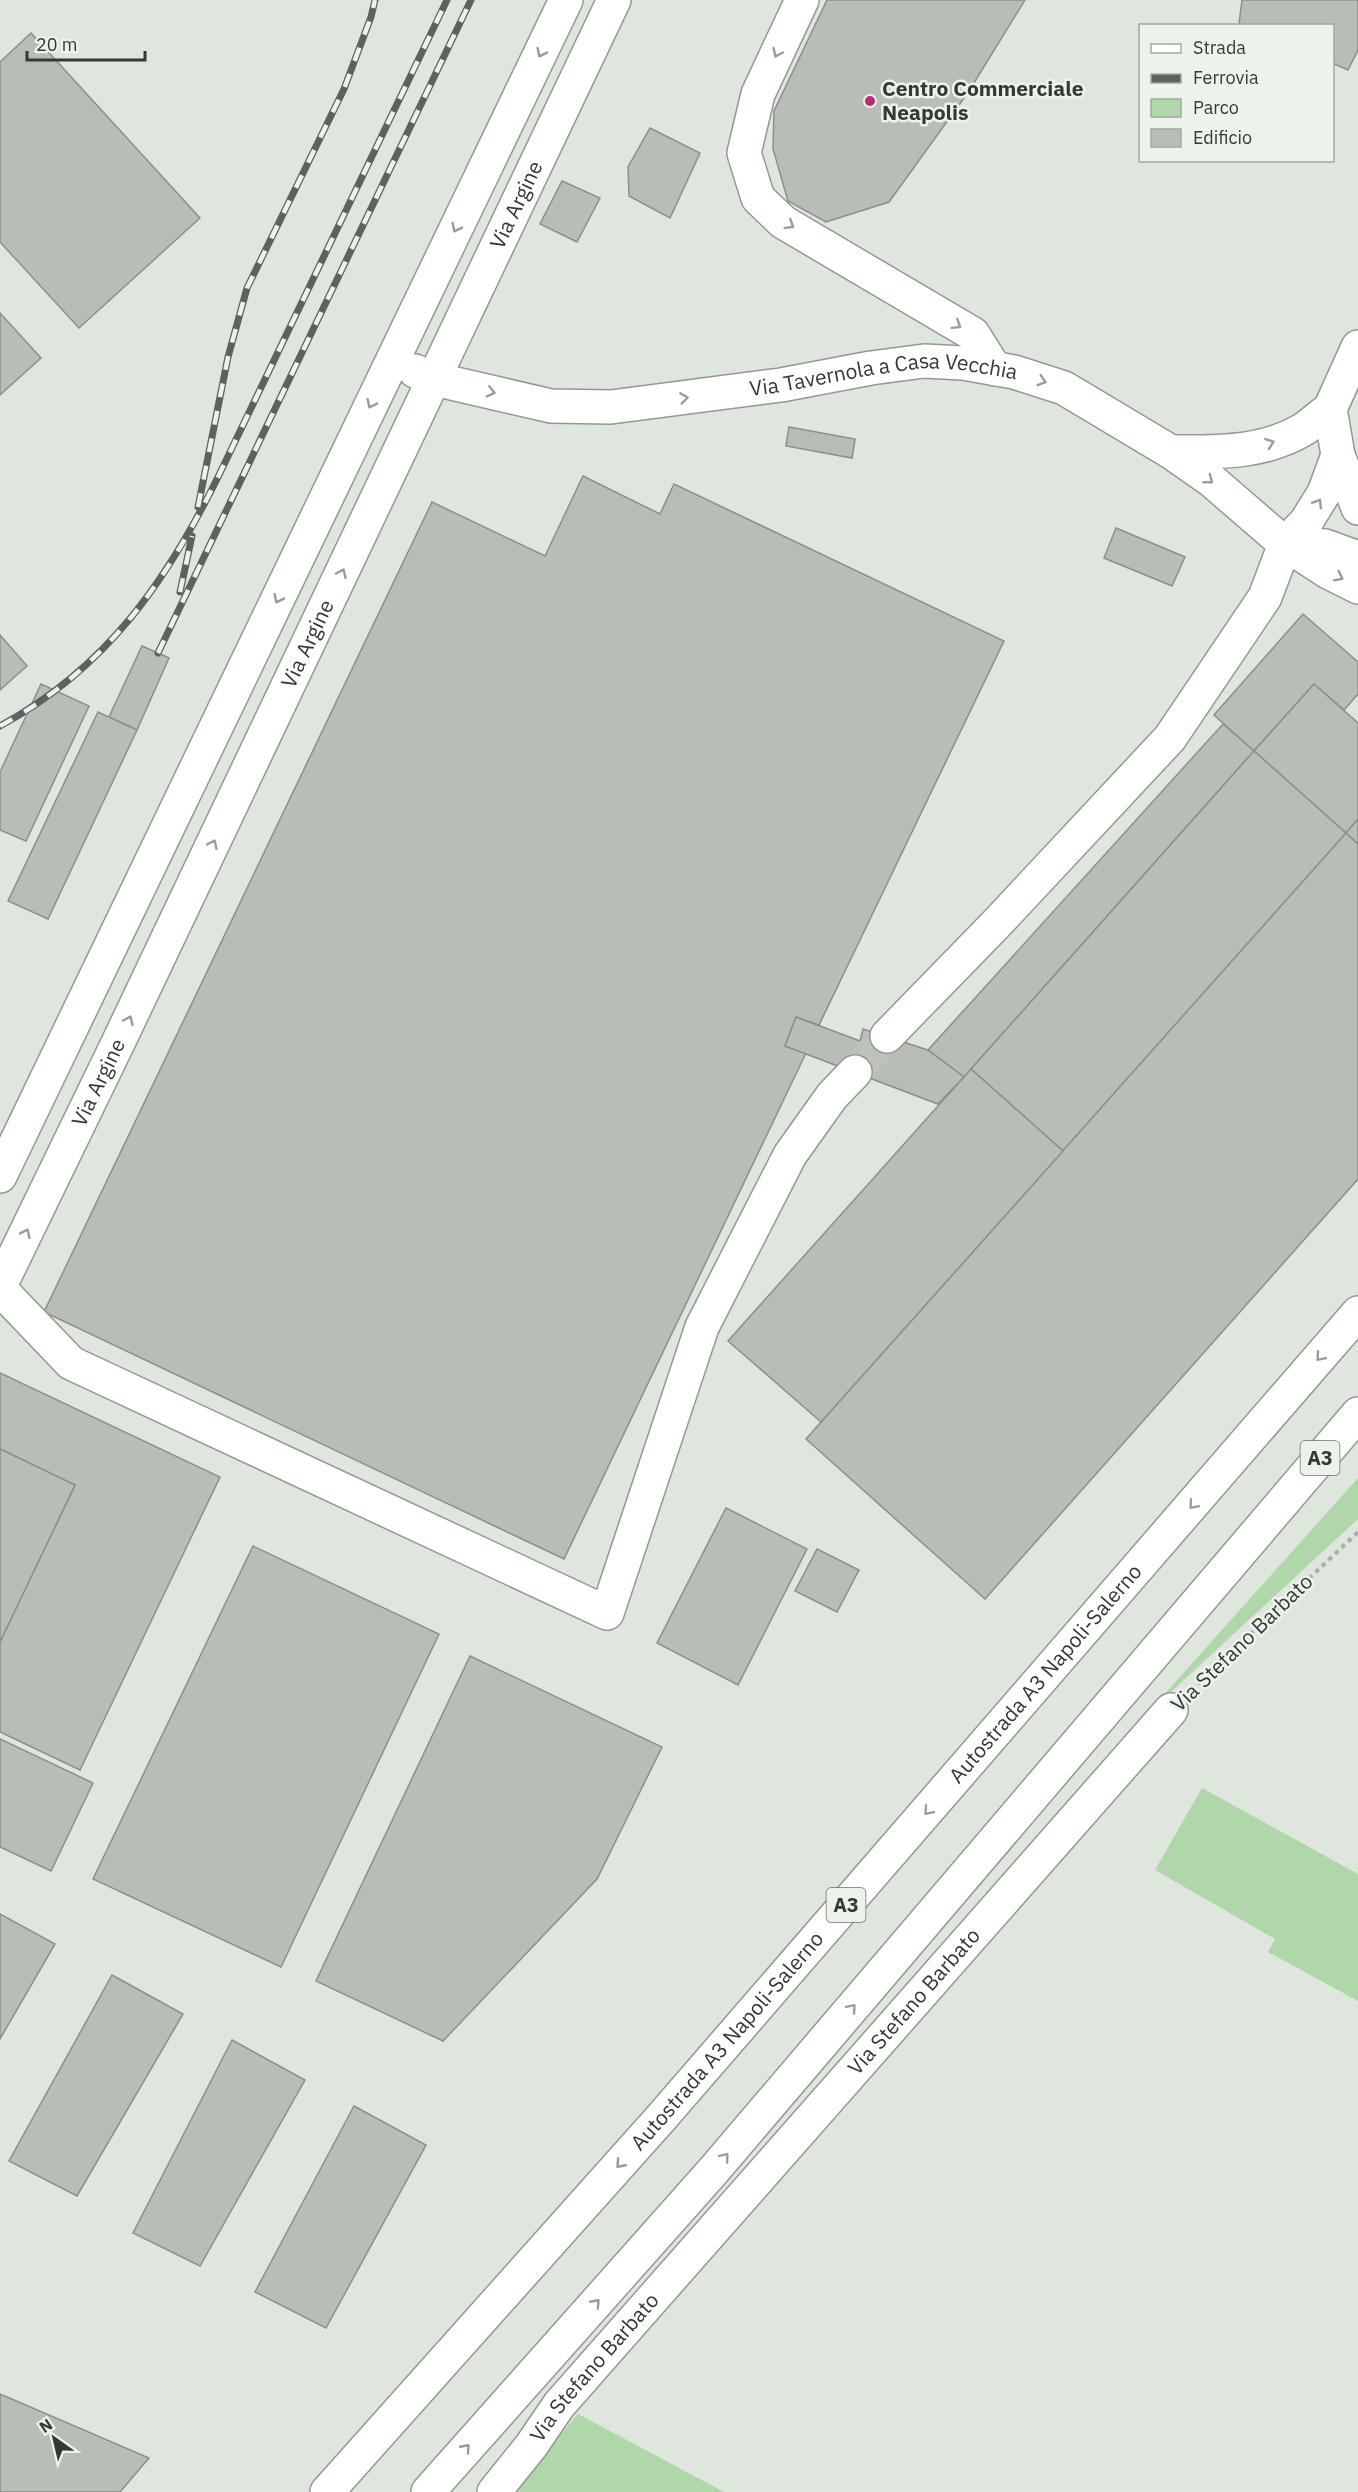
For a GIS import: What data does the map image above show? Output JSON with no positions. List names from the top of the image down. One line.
{"streets":{"main road":["Via Argine","Via Tavernola a Casa Vecchia","A3","Via Stefano Barbato","Autostrada A3 Napoli-Salerno"]},"crossings":[["Via Argine","Via Tavernola a Casa Vecchia"]],"one_way":["Via Tavernola a Casa Vecchia"],"places":["Centro Commerciale Neapolis"],"legend":["Strada","Ferrovia","Parco","Edificio"],"scale_bar":"20 m","north":"top left"}
